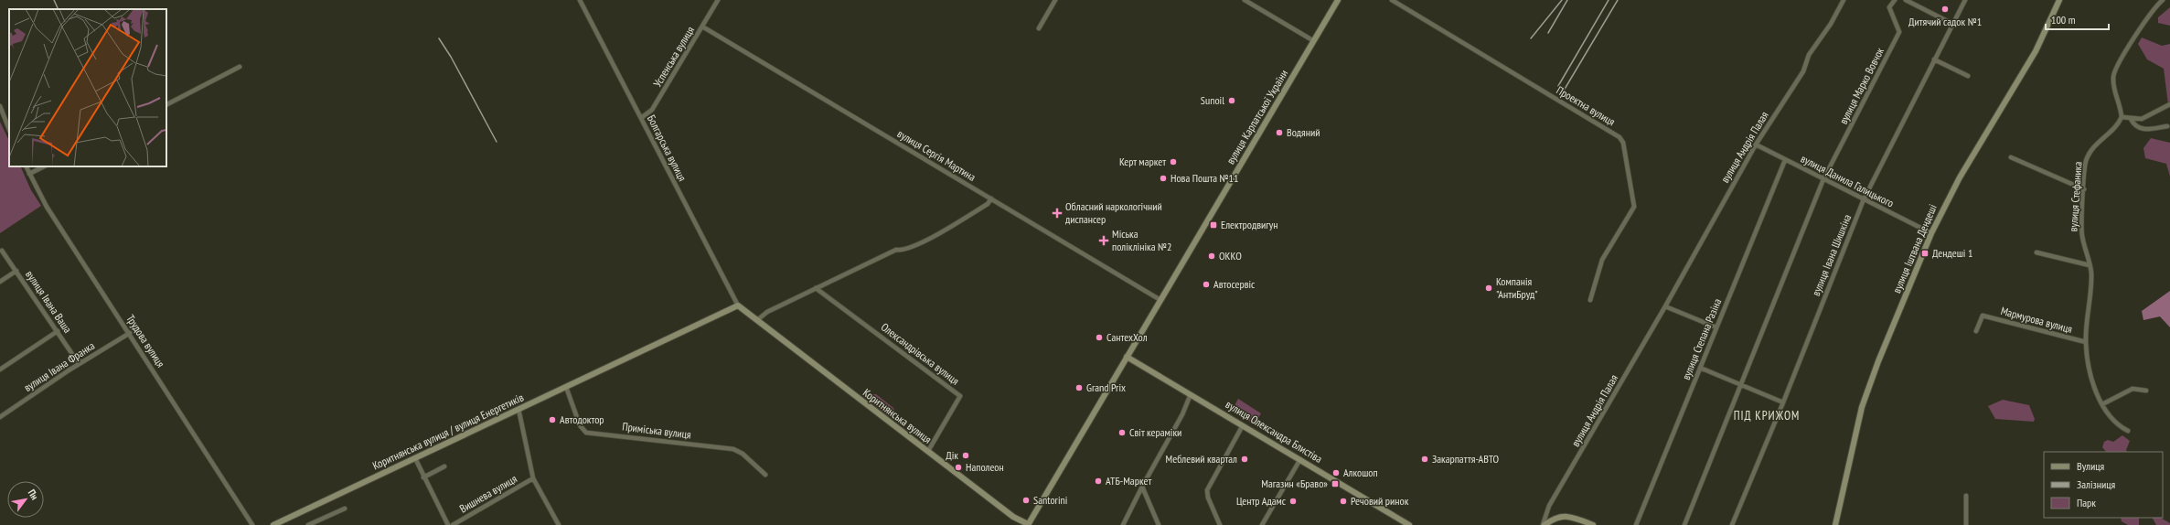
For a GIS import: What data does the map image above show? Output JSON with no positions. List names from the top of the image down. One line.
{"streets":{"street":["Успенська вулиця","вулиця Марко Вовчок","Проектна вулиця","вулиця Карпатської України","вулиця Андрія Палая","Болгарська вулиця","вулиця Сергія Мартина","вулиця Данила Галицького","вулиця Стефаника","вулиця Іштвана Дендеші","вулиця Івана Шишкіна","вулиця Івана Ваша","Мармурова вулиця","вулиця Степана Разіна","Трудова вулиця","Олександрівська вулиця","вулиця Івана Франка","Коритнянська вулиця","Приміська вулиця","Коритнянська вулиця / вулиця Енергетиків","вулиця Олександра Блистіва","Вишнева вулиця"]},"crossings":[["Успенська вулиця","Болгарська вулиця"],["Успенська вулиця","вулиця Сергія Мартина"],["вулиця Марко Вовчок","вулиця Данила Галицького"],["вулиця Карпатської України","вулиця Сергія Мартина"],["вулиця Карпатської України","Коритнянська вулиця"],["вулиця Карпатської України","вулиця Олександра Блистіва"],["вулиця Андрія Палая","вулиця Данила Галицького"],["Болгарська вулиця","Коритнянська вулиця"],["Болгарська вулиця","Коритнянська вулиця / вулиця Енергетиків"],["вулиця Данила Галицького","вулиця Іштвана Дендеші"],["вулиця Данила Галицького","вулиця Івана Шишкіна"],["вулиця Данила Галицького","вулиця Степана Разіна"],["вулиця Стефаника","Мармурова вулиця"],["вулиця Івана Ваша","вулиця Івана Франка"],["Трудова вулиця","вулиця Івана Франка"],["Олександрівська вулиця","Коритнянська вулиця"],["Коритнянська вулиця","Коритнянська вулиця / вулиця Енергетиків"],["Приміська вулиця","Коритнянська вулиця / вулиця Енергетиків"]],"districts":["ПІД КРИЖОМ"],"places":{"other":["Дитячий садок №1","Sunoil","Водяний","Керт маркет","Нова Пошта №11","ОККО","Автосервiс","Компанія \"АнтиБруд\"","СантехХол","Grand Prix","Автодоктор","Світ кераміки","Дік","Меблевий квартал","Закарпаття-АВТО","Наполеон","Алкошоп","АТБ-Маркет","Santorini","Центр Адамс","Речовий ринок"],"health":["Обласний наркологічний диспансер","Міська поліклініка №2"],"transit":["Електродвигун","Дендеші 1","Магазин «Браво»"]},"legend":["Вулиця","Залізниця","Парк"],"scale_bar":"100 m","north":"top right"}
